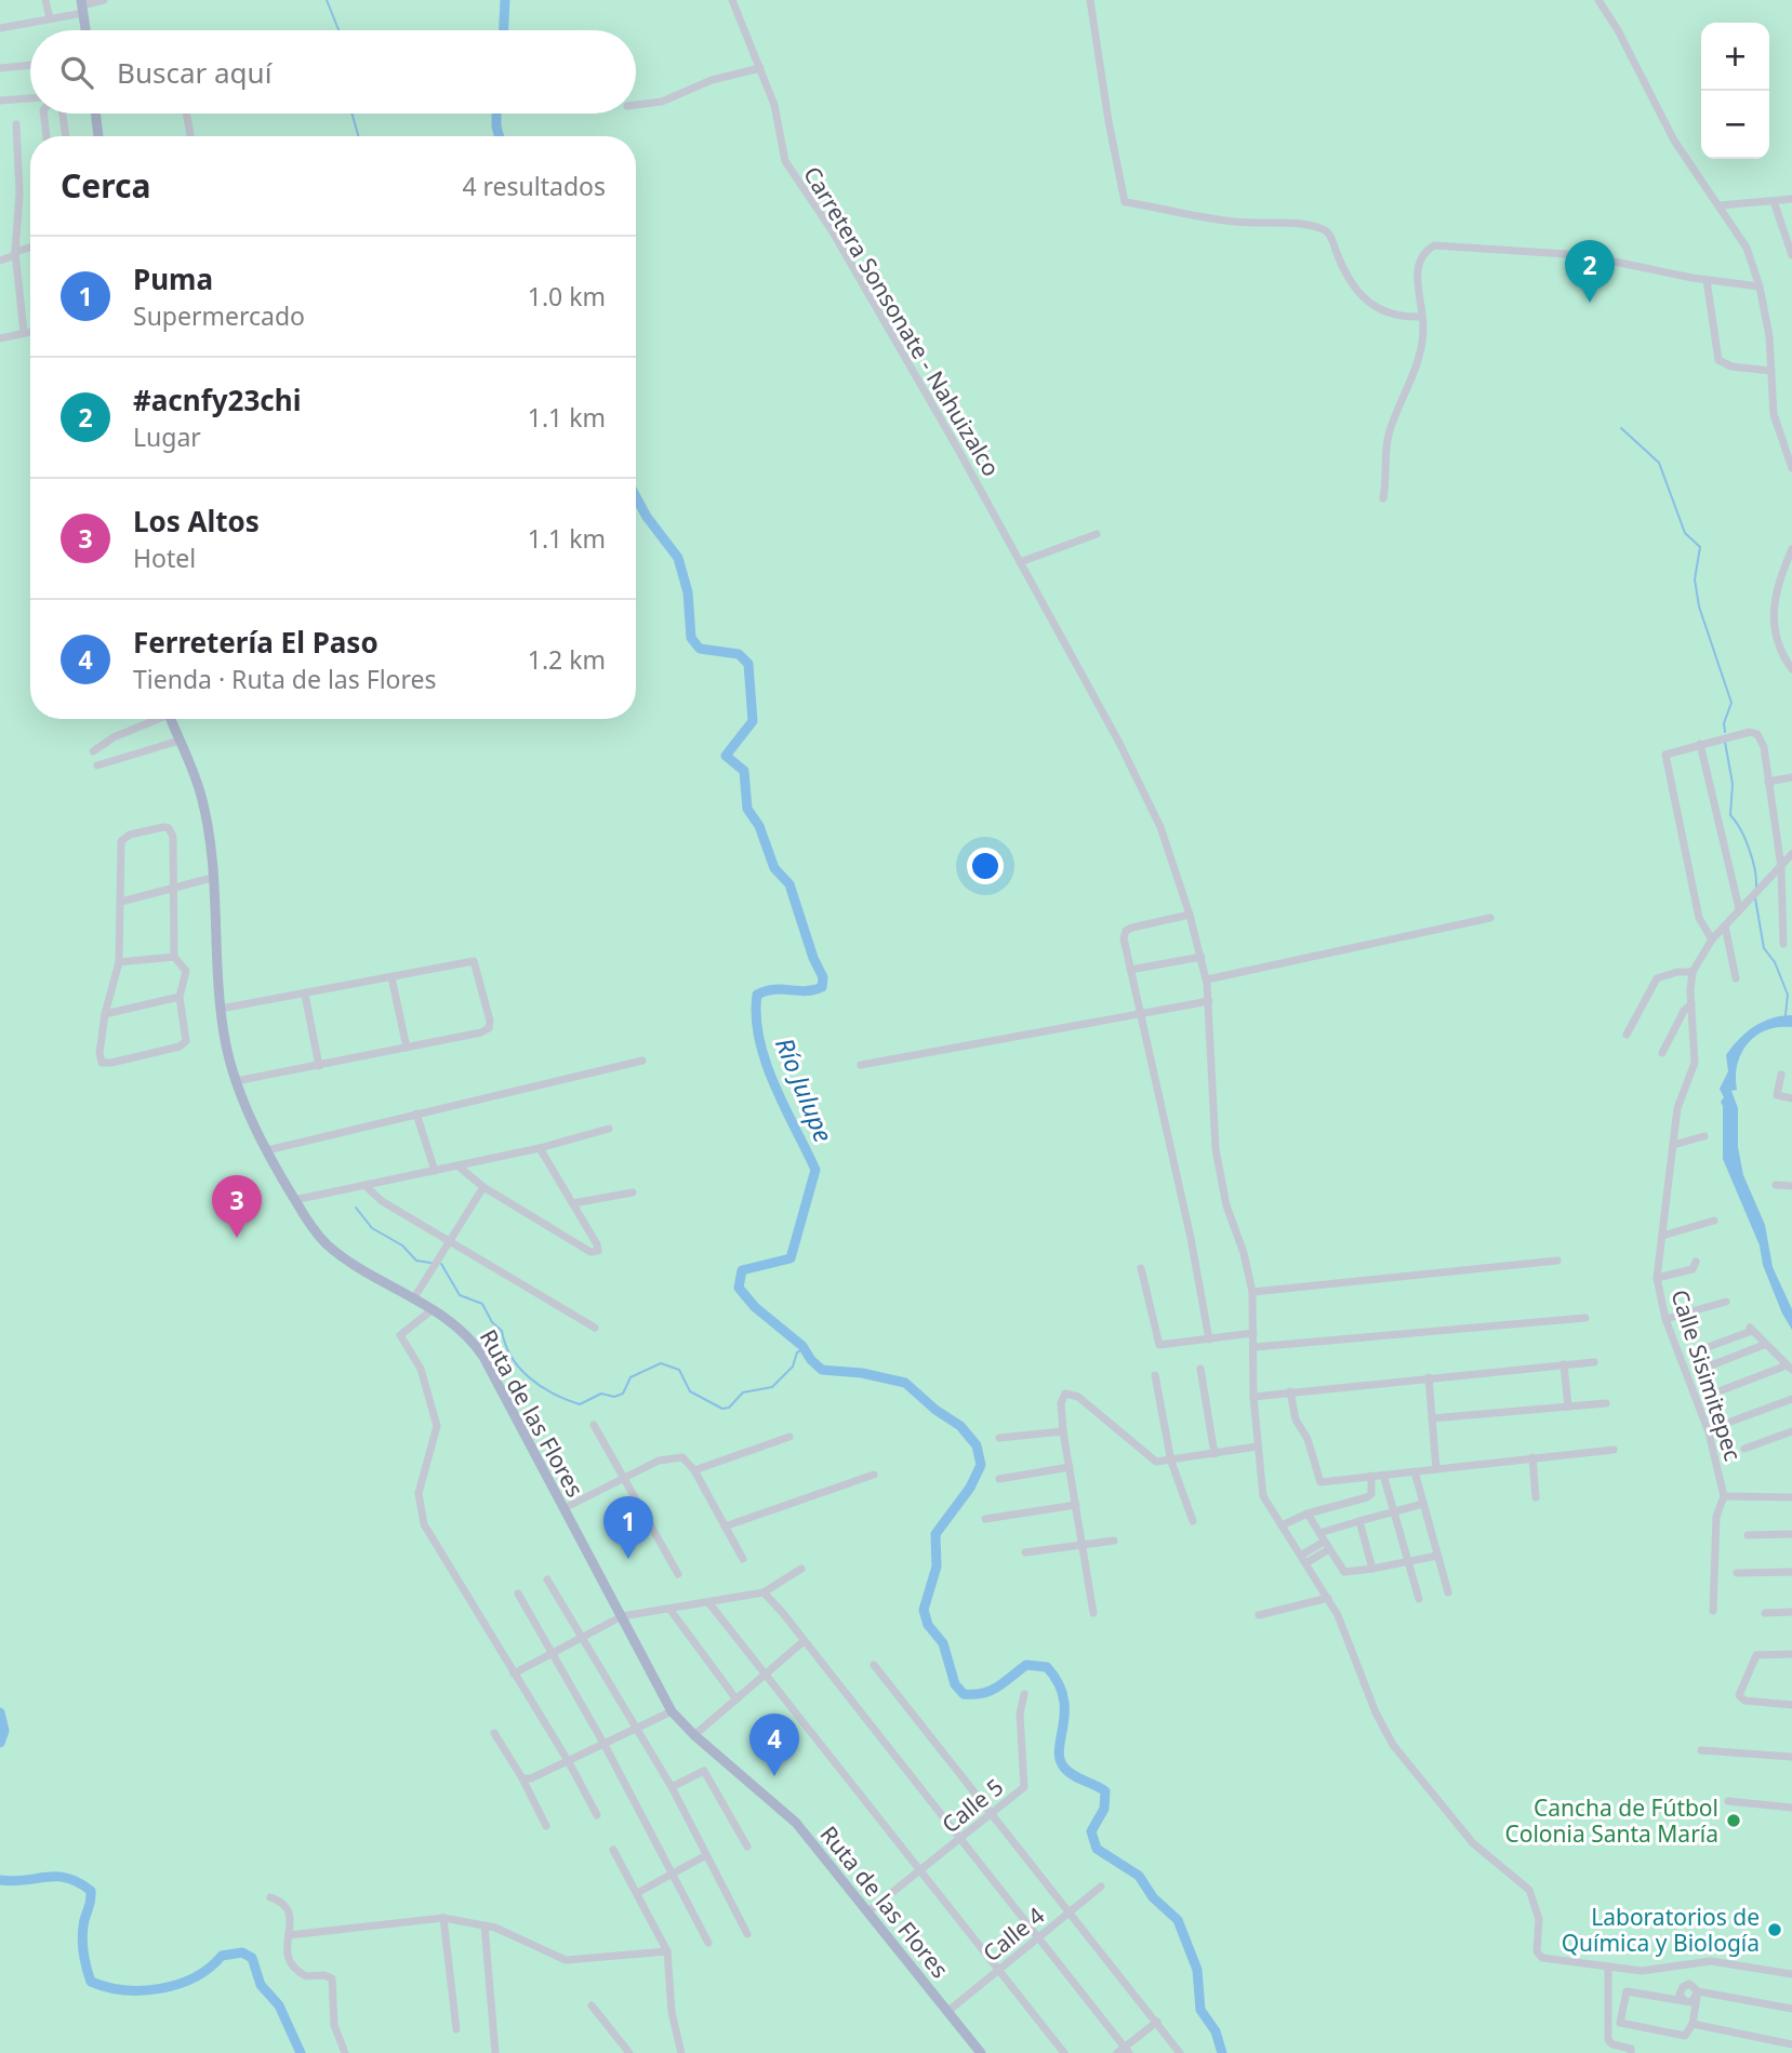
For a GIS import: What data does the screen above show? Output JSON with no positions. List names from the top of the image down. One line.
{"streets":{"main road":["Ruta de las Flores"],"street":["Carretera Sonsonate - Nahuizalco","Calle Sisimitepec","Calle 5","Calle 4"]},"crossings":[["Ruta de las Flores","Calle 5"],["Ruta de las Flores","Calle 4"]],"water":["Río Julupe"],"places":["Cancha de Fútbol Colonia Santa María","Laboratorios de Química y Biología"],"page":{"map_buttons":["+","−"],"search":"Buscar aquí","heading":["Cerca","4 resultados"],"list":[{"mark":"1","name":"Puma","note":"Supermercado","value":"1.0 km"},{"mark":"2","name":"#acnfy23chi","note":"Lugar","value":"1.1 km"},{"mark":"3","name":"Los Altos","note":"Hotel","value":"1.1 km"},{"mark":"4","name":"Ferretería El Paso","note":"Tienda · Ruta de las Flores","value":"1.2 km"}],"pins":["2","3","1","4"]}}
